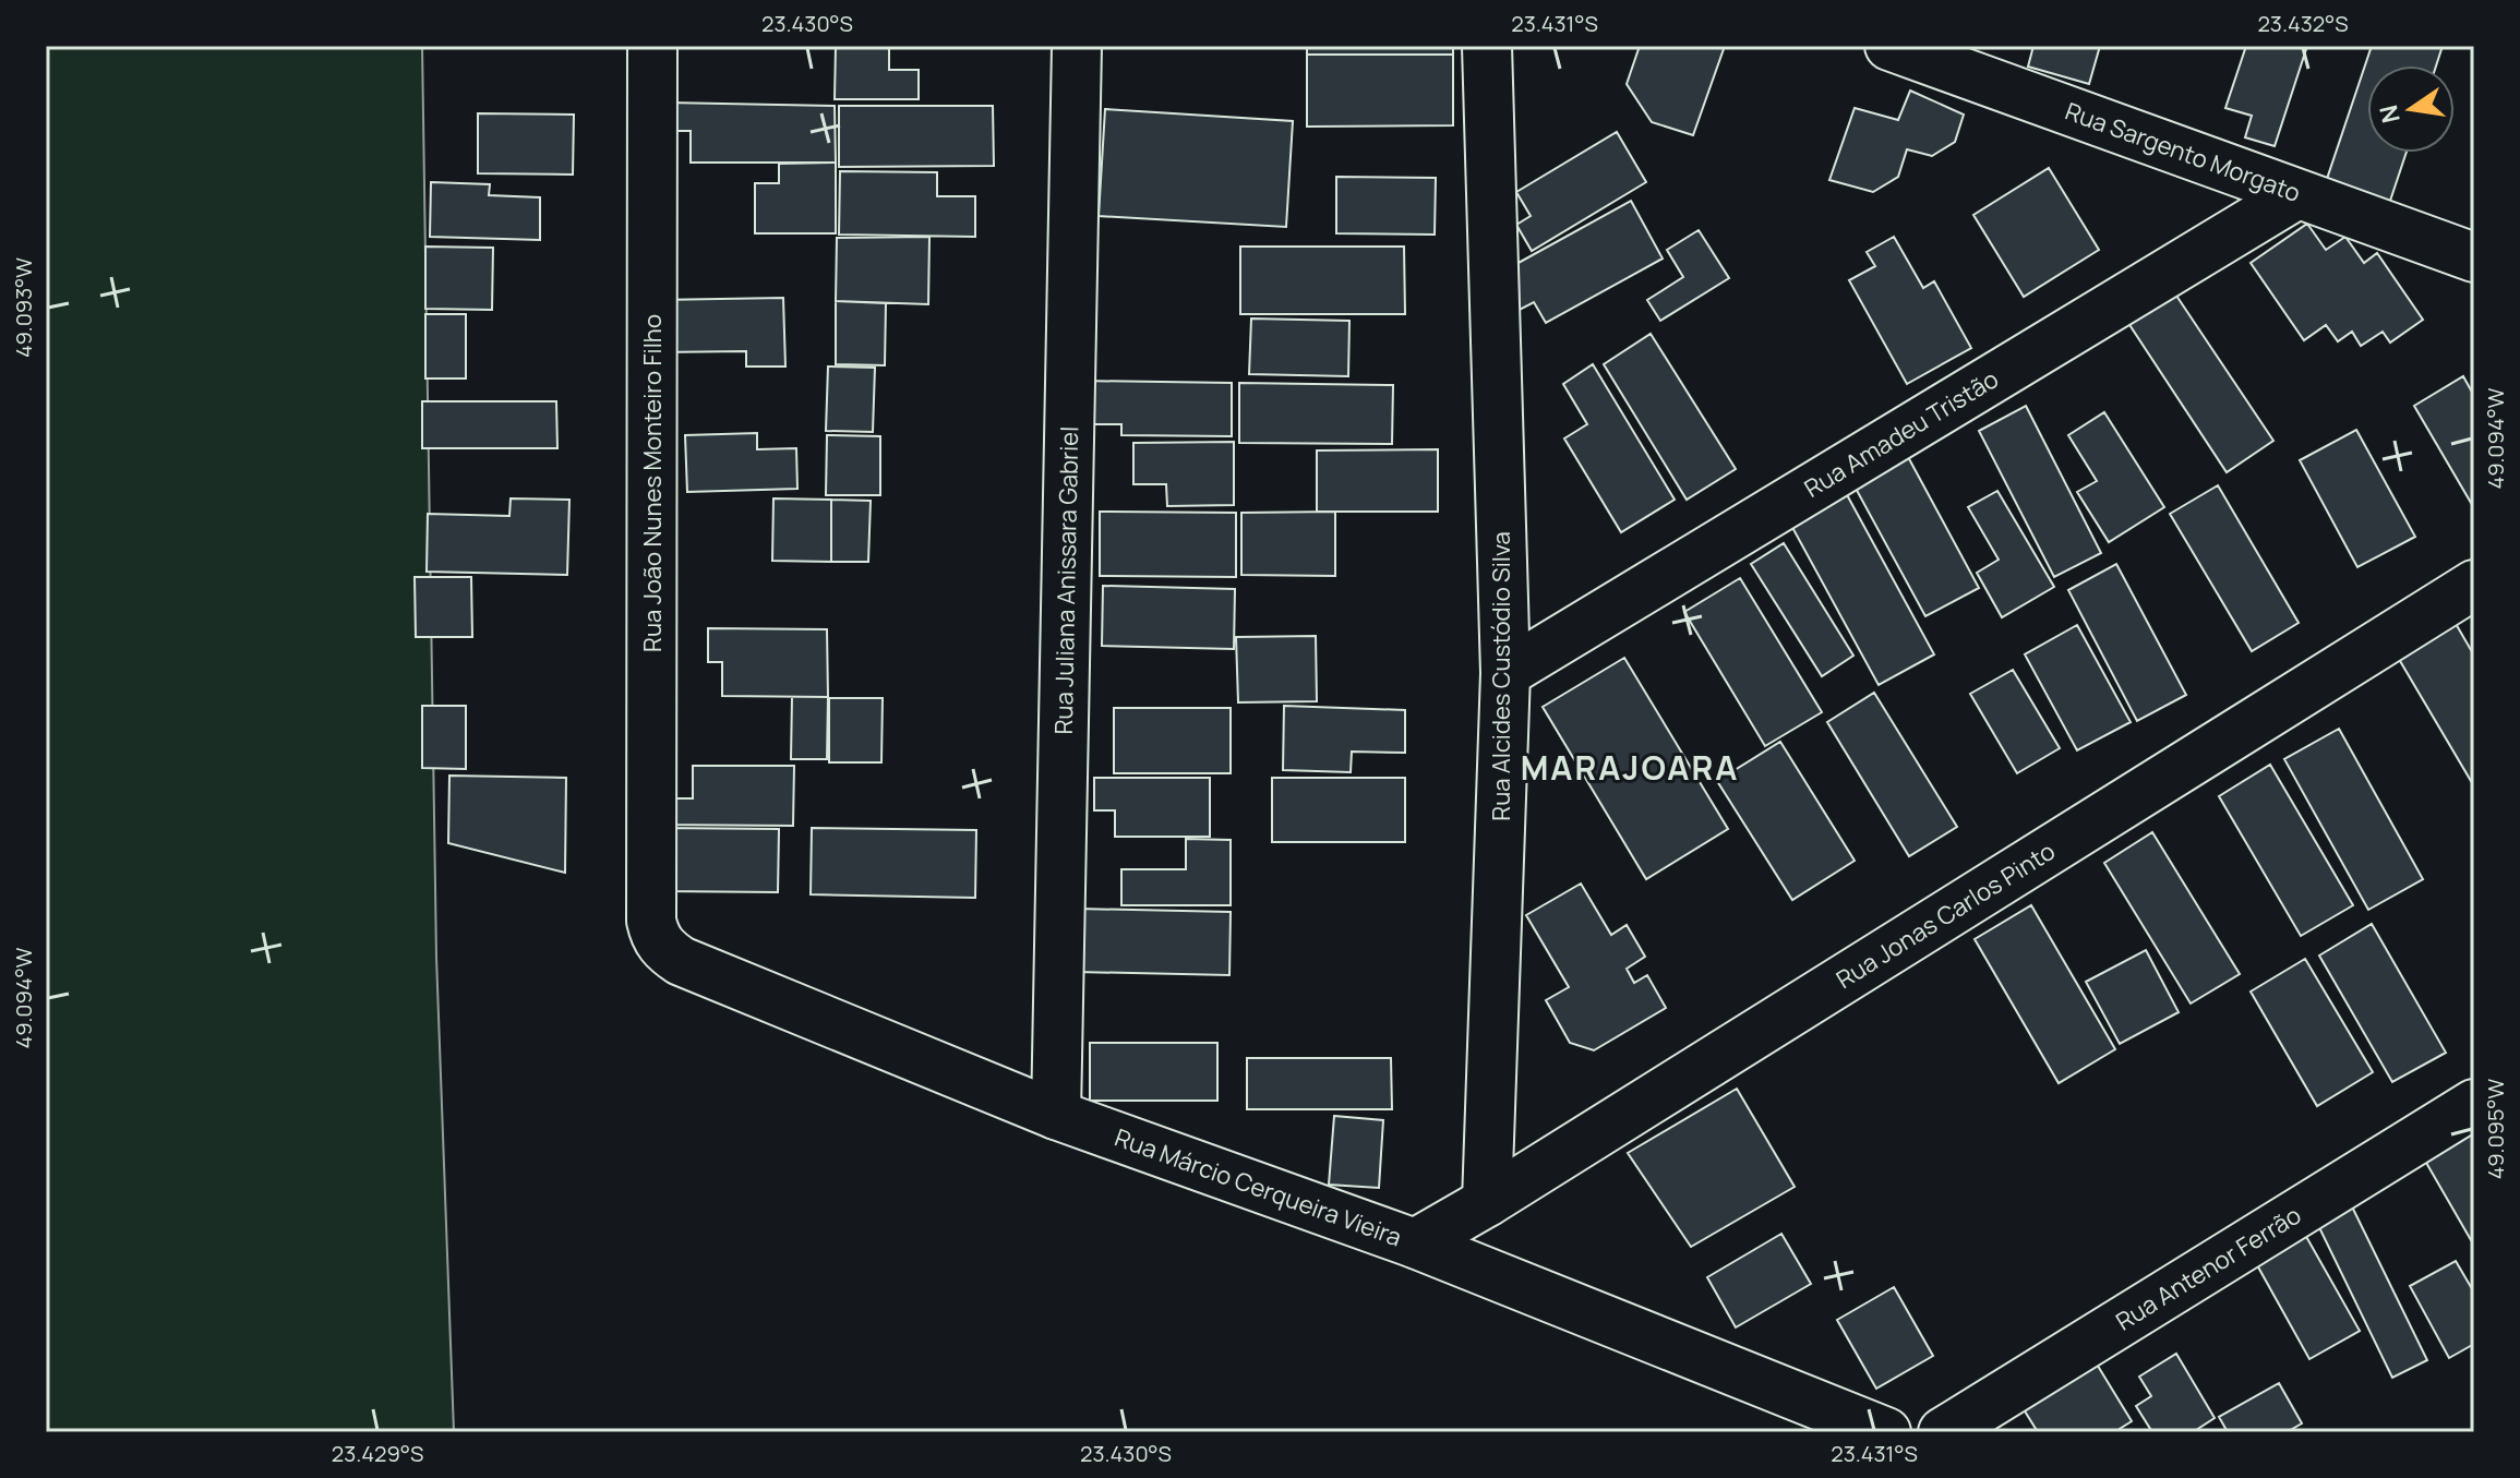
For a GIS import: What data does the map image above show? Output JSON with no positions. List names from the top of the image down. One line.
{"streets":{"street":["Rua Sargento Morgato","Rua Amadeu Tristão","Rua João Nunes Monteiro Filho","Rua Juliana Anissara Gabriel","Rua Alcides Custódio Silva","Rua Jonas Carlos Pinto","Rua Márcio Cerqueira Vieira","Rua Antenor Ferrão"]},"crossings":[["Rua Sargento Morgato","Rua Amadeu Tristão"],["Rua Amadeu Tristão","Rua Alcides Custódio Silva"],["Rua João Nunes Monteiro Filho","Rua Márcio Cerqueira Vieira"],["Rua Juliana Anissara Gabriel","Rua Márcio Cerqueira Vieira"],["Rua Alcides Custódio Silva","Rua Jonas Carlos Pinto"],["Rua Jonas Carlos Pinto","Rua Márcio Cerqueira Vieira"]],"districts":["MARAJOARA"],"north":"left","coordinates":["23.430°S","23.431°S","23.432°S","49.093°W","49.094°W","49.095°W","23.429°S"]}
